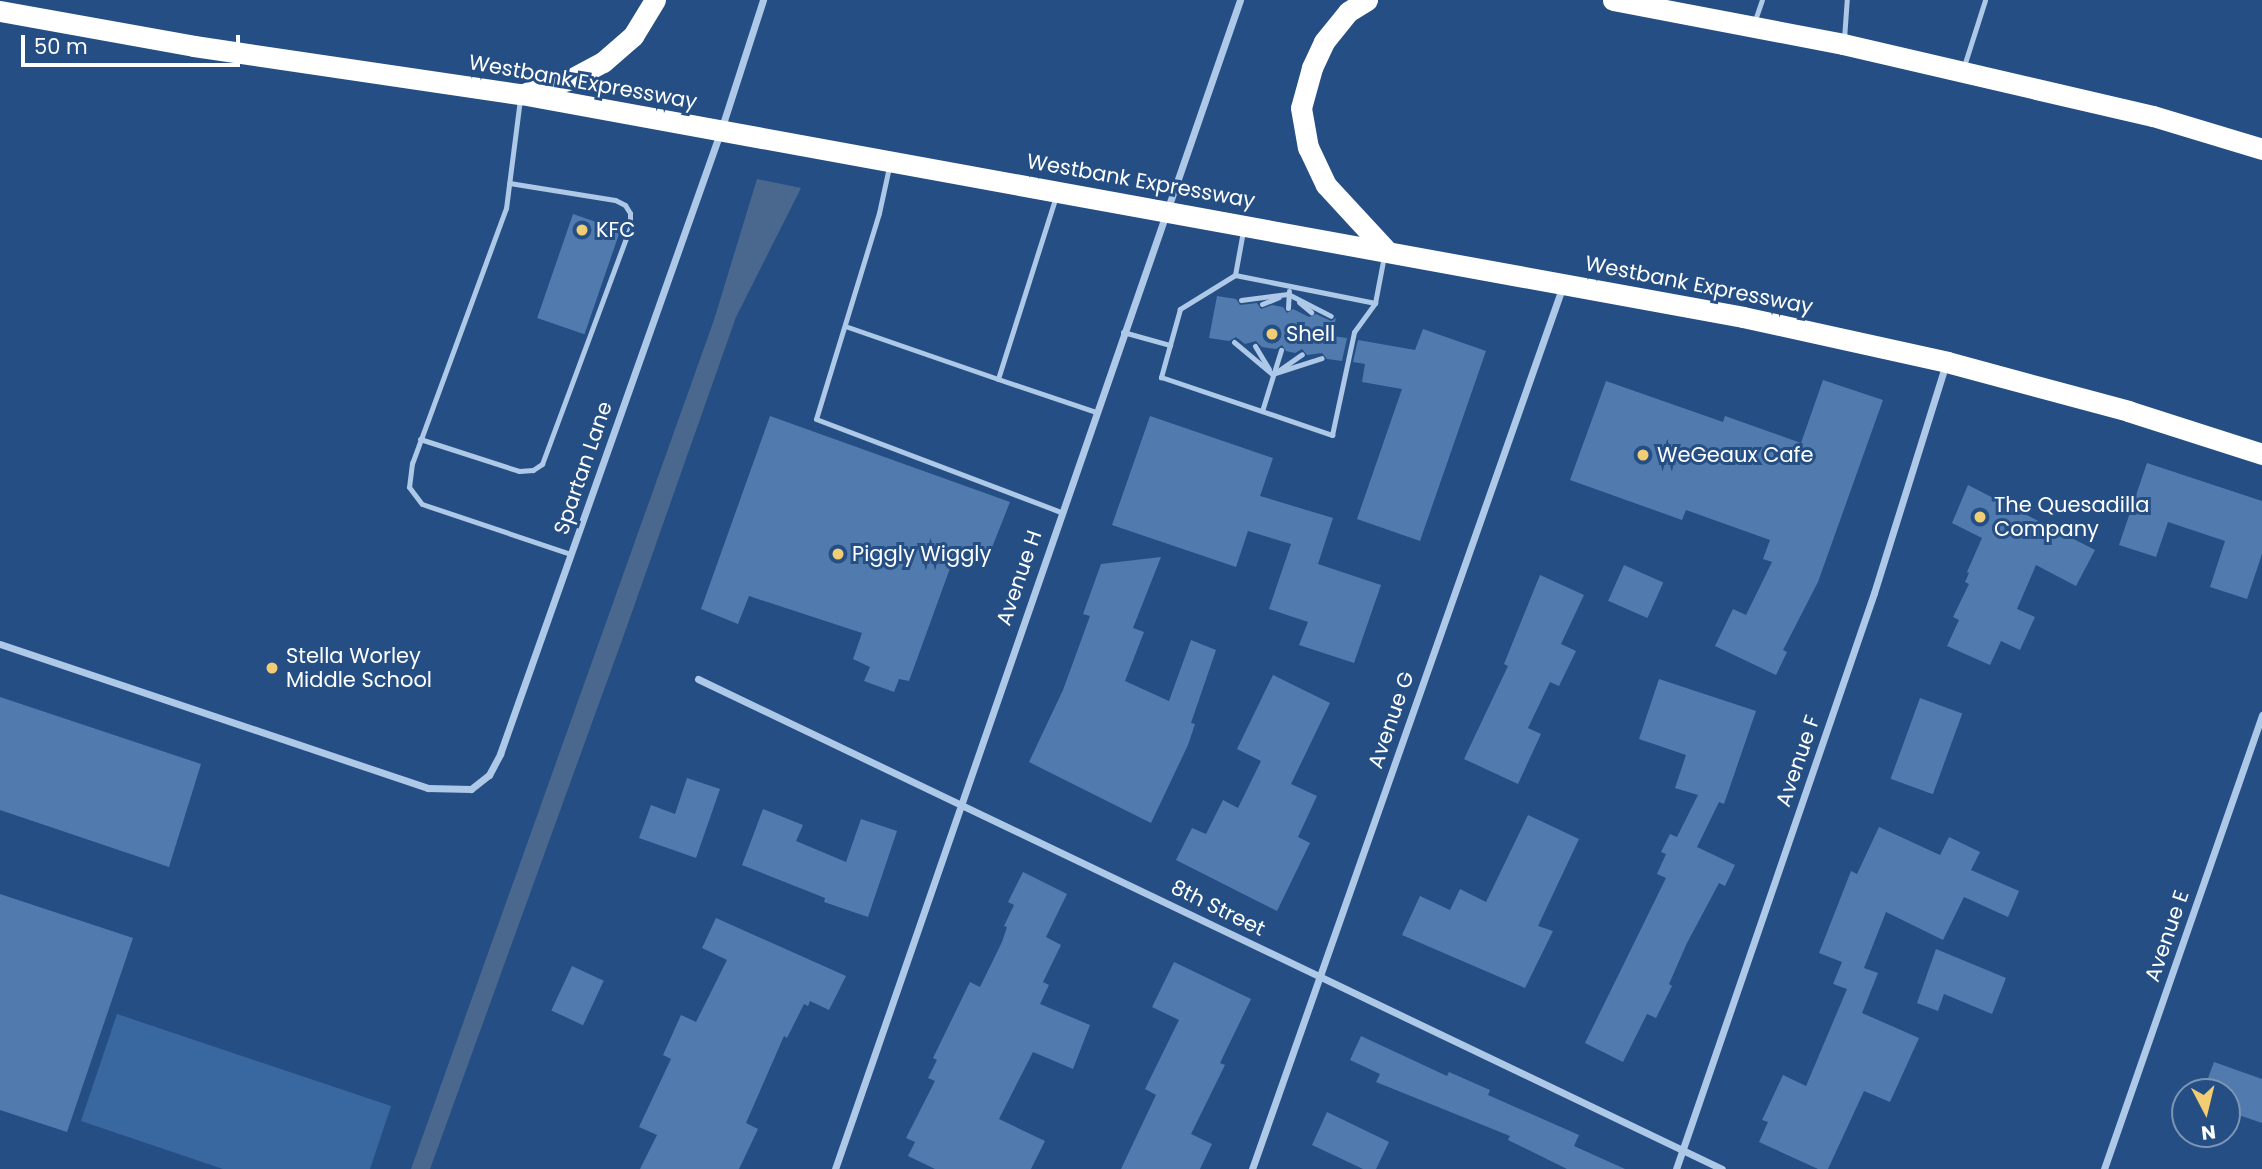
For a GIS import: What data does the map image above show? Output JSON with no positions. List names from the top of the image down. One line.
{"streets":{"highway":["Westbank Expressway"],"street":["Spartan Lane","Avenue H","Avenue G","Avenue F","8th Street","Avenue E"]},"crossings":[["Westbank Expressway","Spartan Lane"],["Westbank Expressway","Avenue H"],["Westbank Expressway","Avenue G"],["Westbank Expressway","Avenue F"],["Avenue H","8th Street"],["Avenue G","8th Street"],["Avenue F","8th Street"]],"places":["KFC","Shell","WeGeaux Cafe","The Quesadilla Company","Piggly Wiggly","Stella Worley Middle School"],"scale_bar":"50 m","north":"bottom"}
